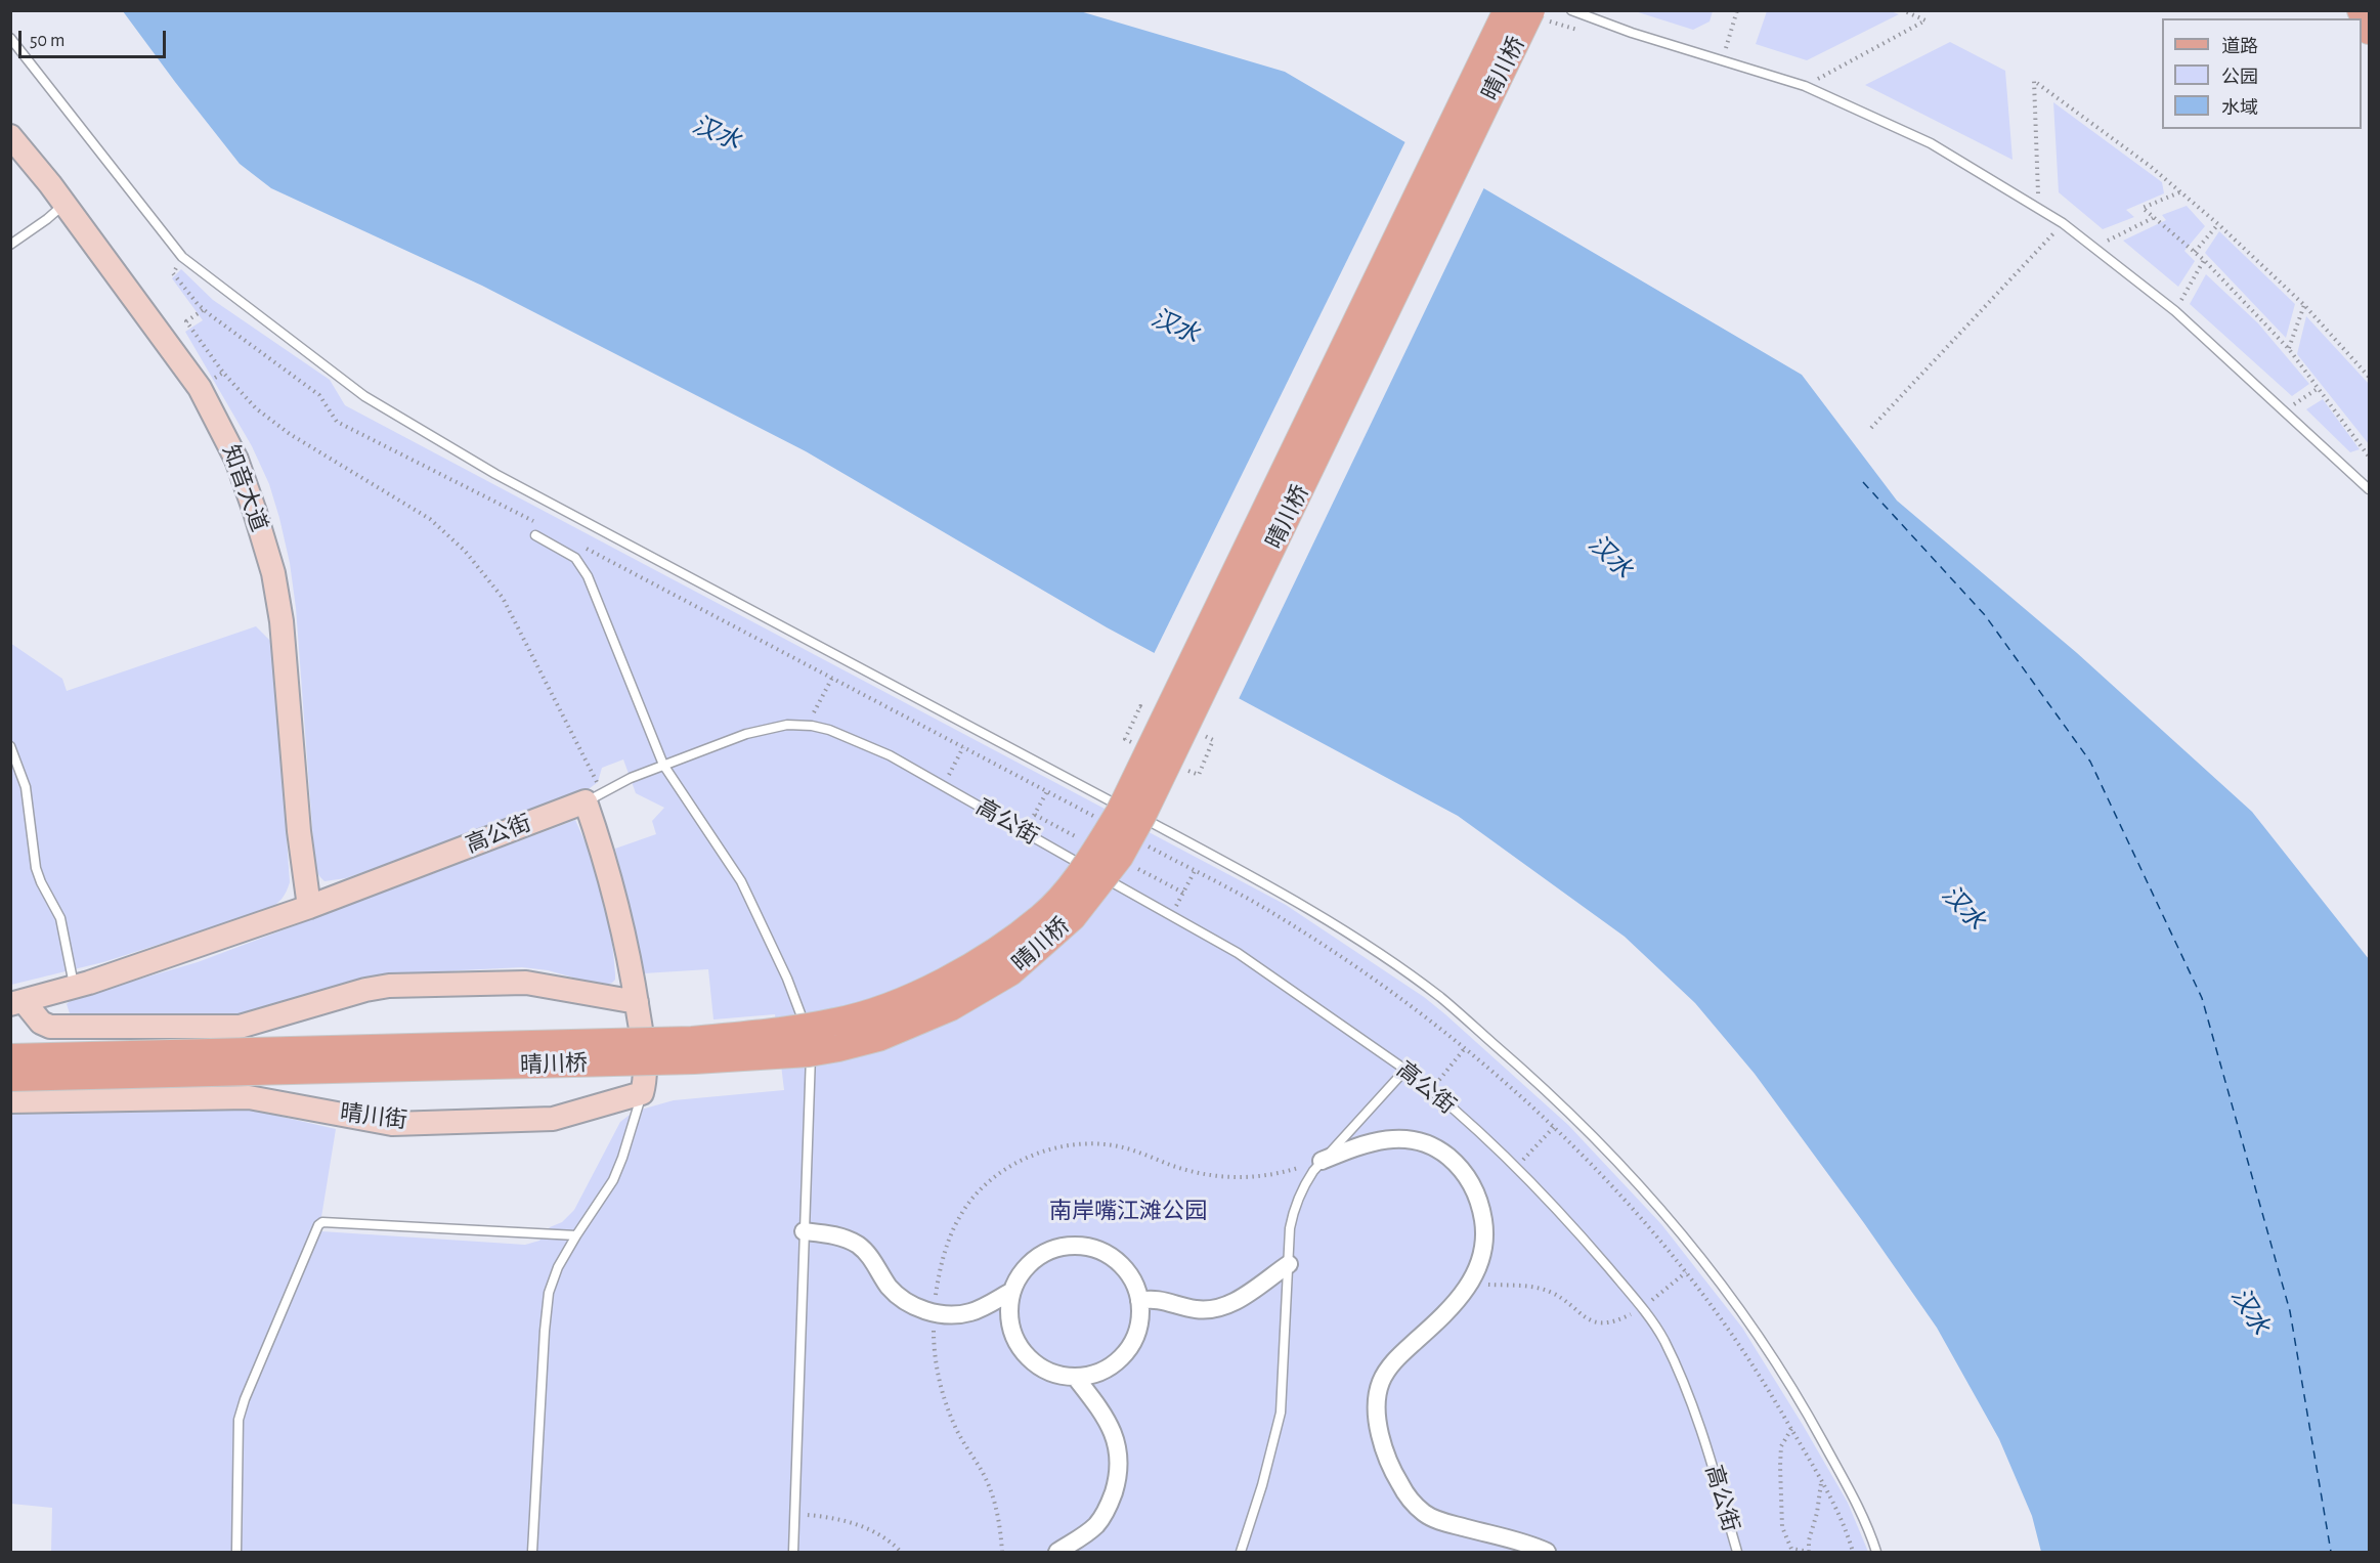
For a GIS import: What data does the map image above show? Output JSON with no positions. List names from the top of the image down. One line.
{"streets":{"main road":["晴川桥"],"street":["知音大道","高公街","晴川街"]},"crossings":[["知音大道","高公街"]],"water":["汉水"],"parks":["南岸嘴江滩公园"],"legend":["道路","公园","水域"],"scale_bar":"50 m"}
